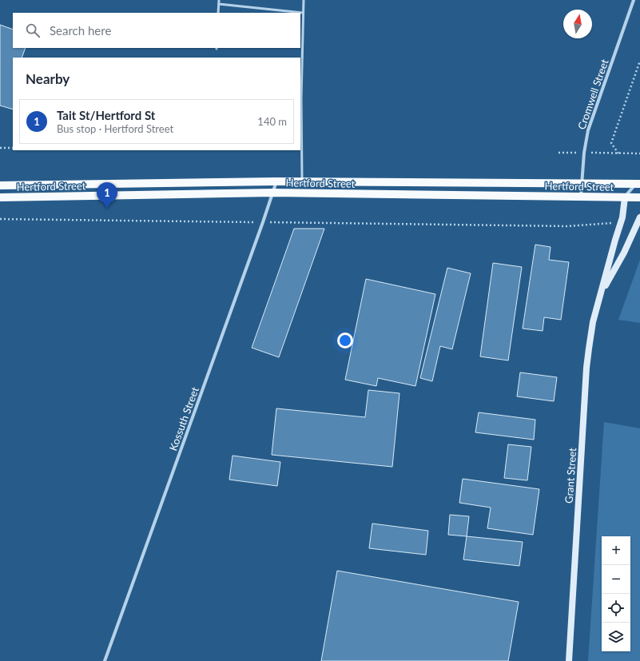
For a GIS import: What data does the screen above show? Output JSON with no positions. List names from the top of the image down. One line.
{"streets":{"main road":["Hertford Street"],"street":["Cromwell Street","Kossuth Street","Grant Street"]},"crossings":[["Cromwell Street","Hertford Street"],["Hertford Street","Kossuth Street"],["Hertford Street","Grant Street"]],"north":"top","page":{"search":"Search here","heading":"Nearby","list":[{"mark":"1","name":"Tait St/Hertford St","note":"Bus stop · Hertford Street","value":"140 m"}],"pins":"1","map_buttons":["+","−"]}}
